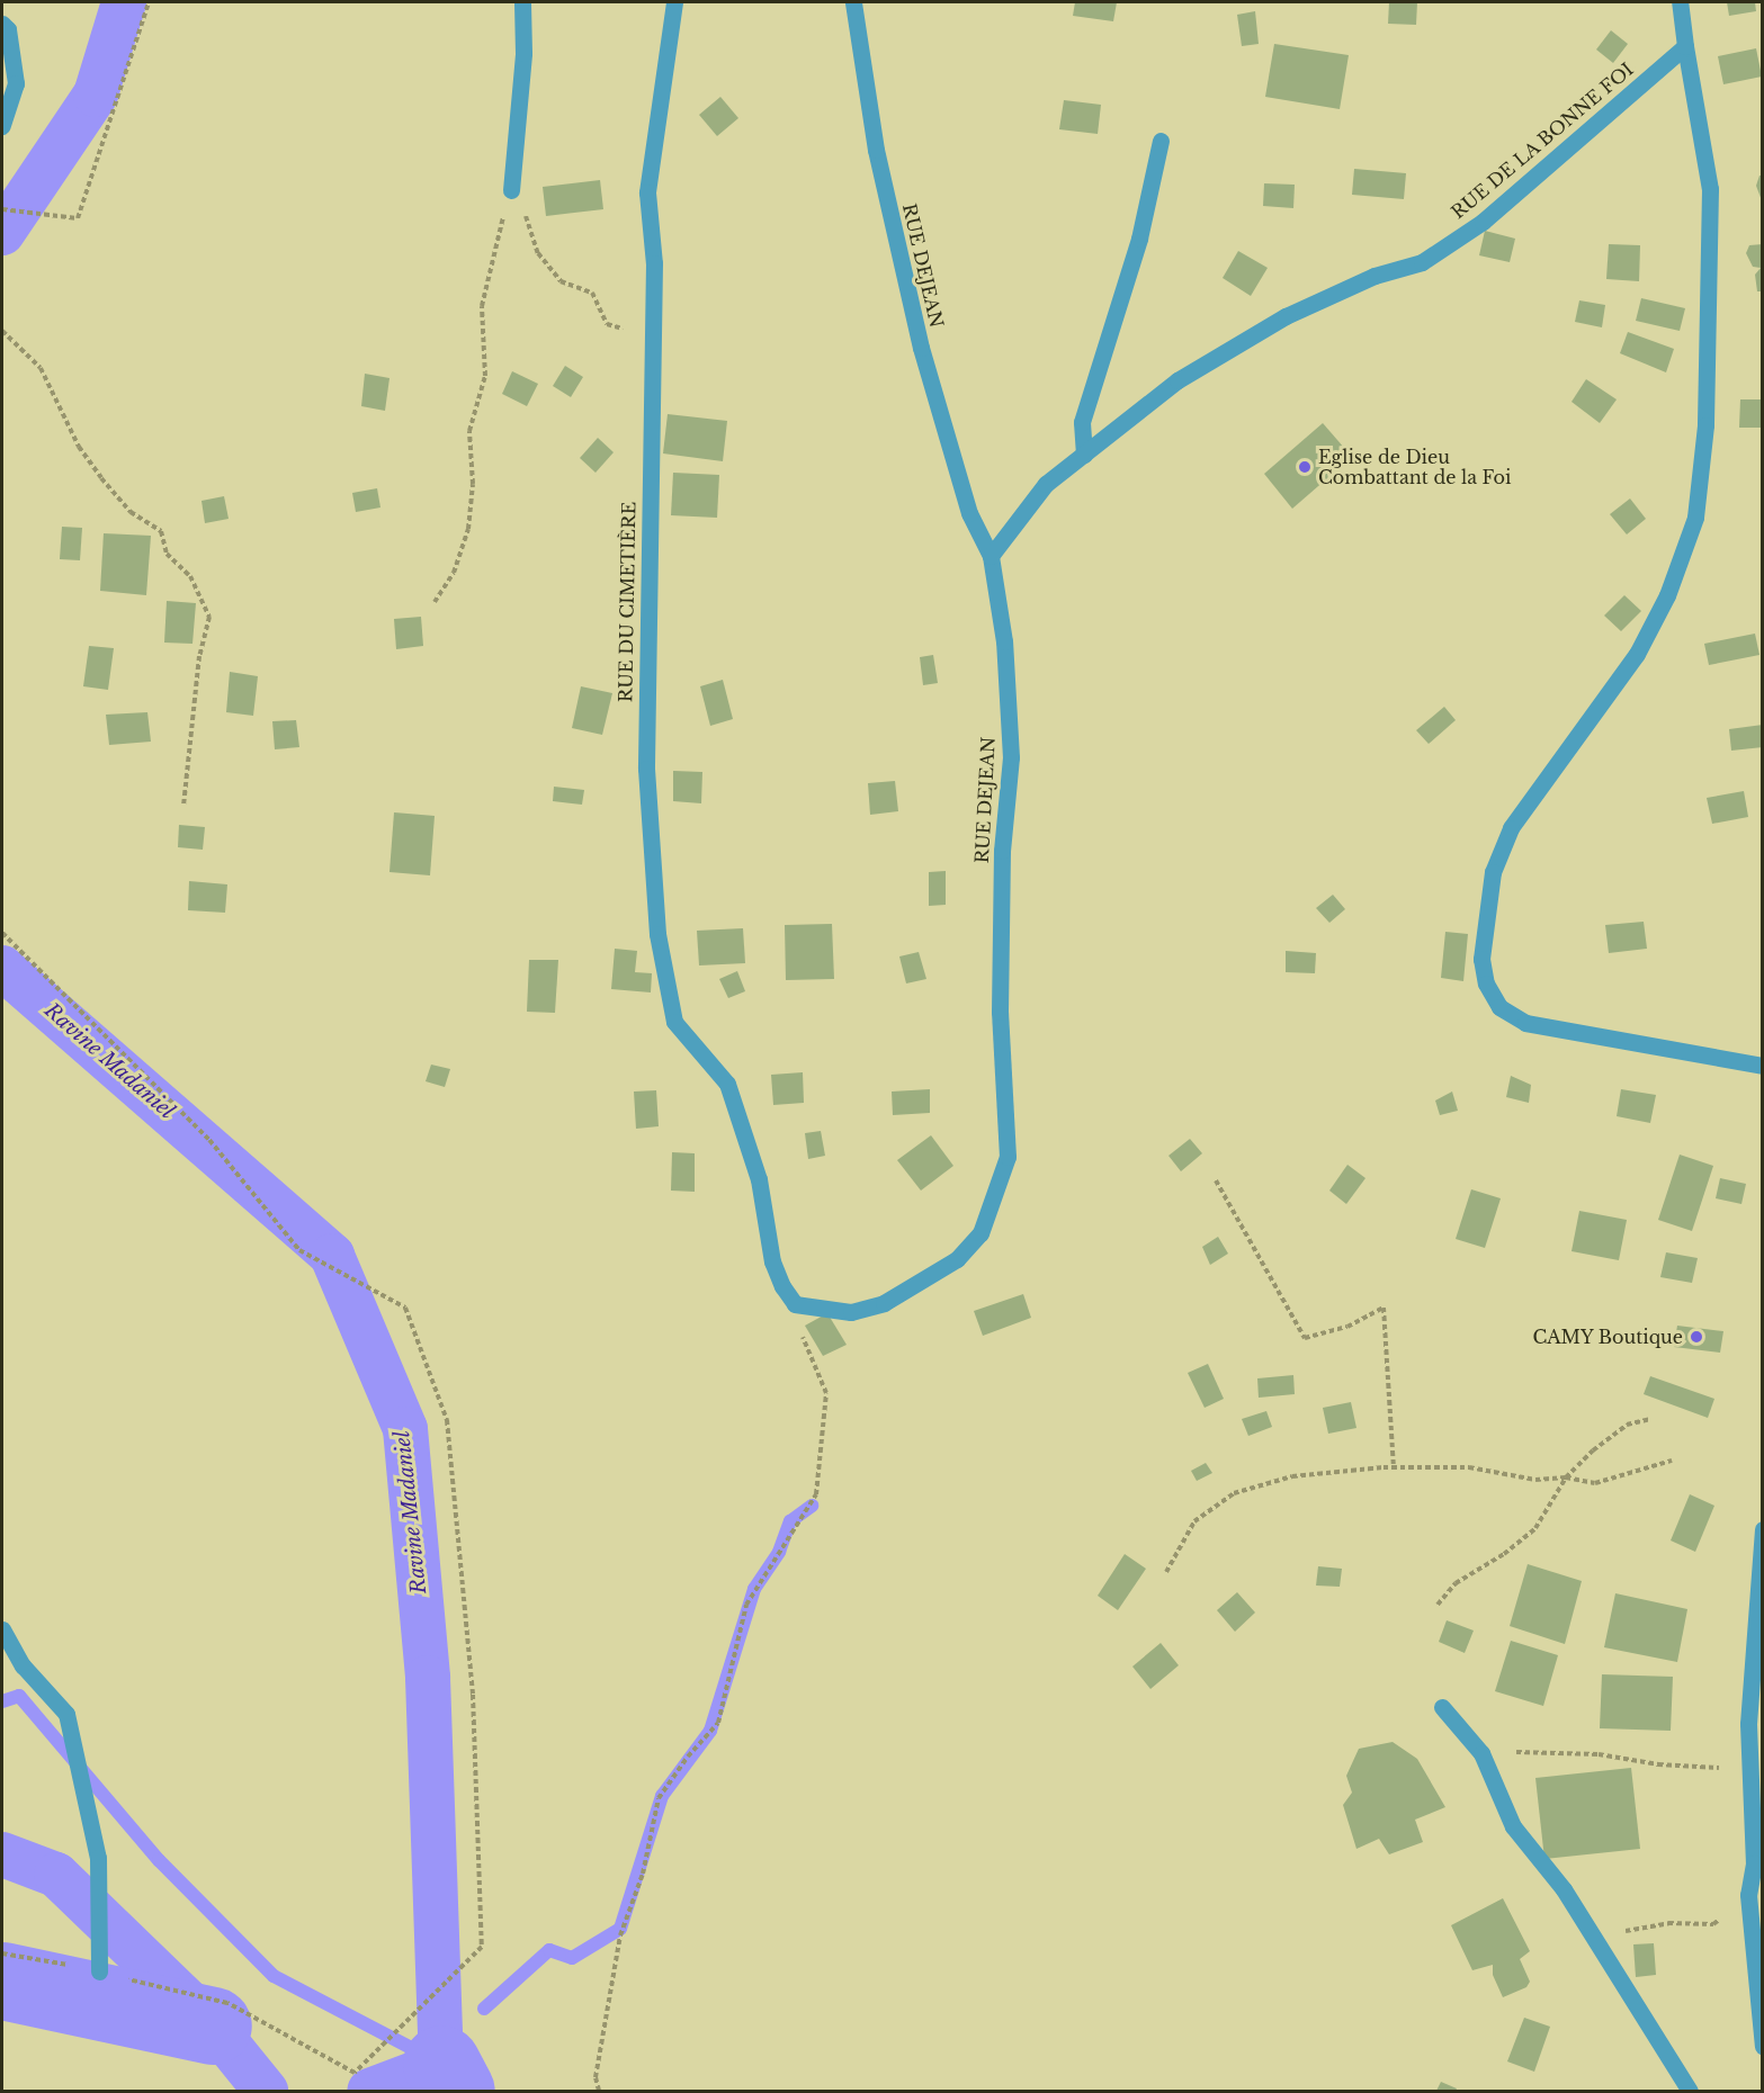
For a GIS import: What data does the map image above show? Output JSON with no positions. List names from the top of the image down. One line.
{"streets":{"street":["RUE DE LA BONNE FOI","RUE DEJEAN","RUE DU CIMETIÈRE"]},"crossings":[["RUE DE LA BONNE FOI","RUE DEJEAN"],["RUE DEJEAN","RUE DU CIMETIÈRE"]],"water":["Ravine Madaniel"],"places":["Eglise de Dieu Combattant de la Foi","CAMY Boutique"]}
